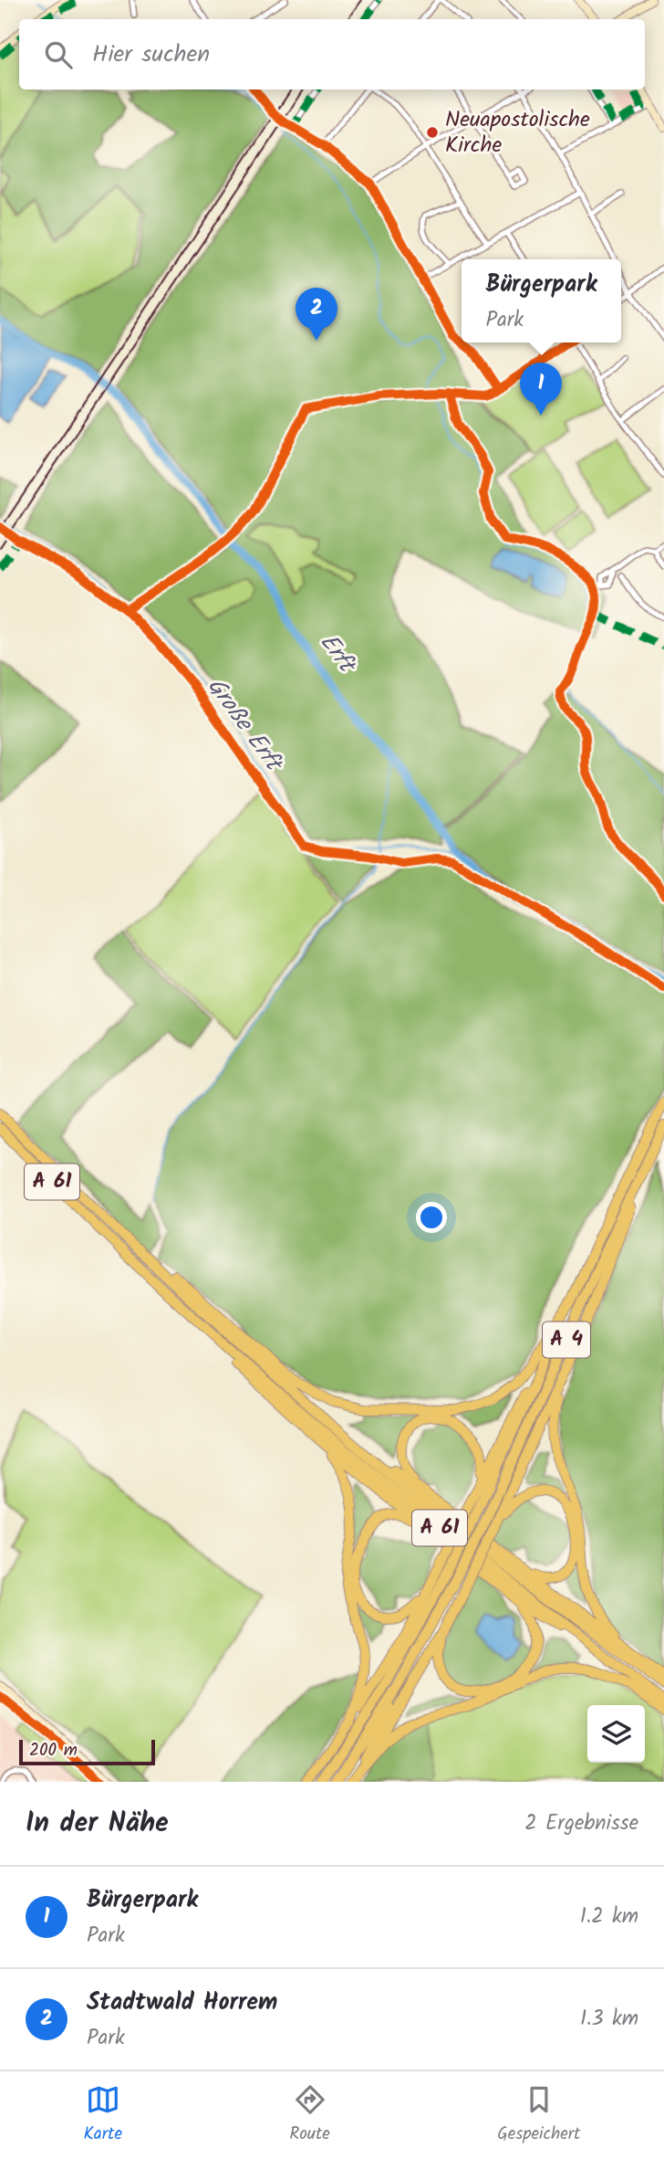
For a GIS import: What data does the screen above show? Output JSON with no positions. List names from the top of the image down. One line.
{"streets":{"highway":["A 61","A 4"]},"water":["Erft","Große Erft"],"places":["Neuapostolische Kirche"],"scale_bar":"200 m","page":{"search":"Hier suchen","popup":["Bürgerpark","Park"],"pins":["2","1"],"scale":"200 m","heading":["In der Nähe","2 Ergebnisse"],"list":[{"mark":"1","name":"Bürgerpark","note":"Park","value":"1.2 km"},{"mark":"2","name":"Stadtwald Horrem","note":"Park","value":"1.3 km"}],"nav":["Karte","Route","Gespeichert"]}}
